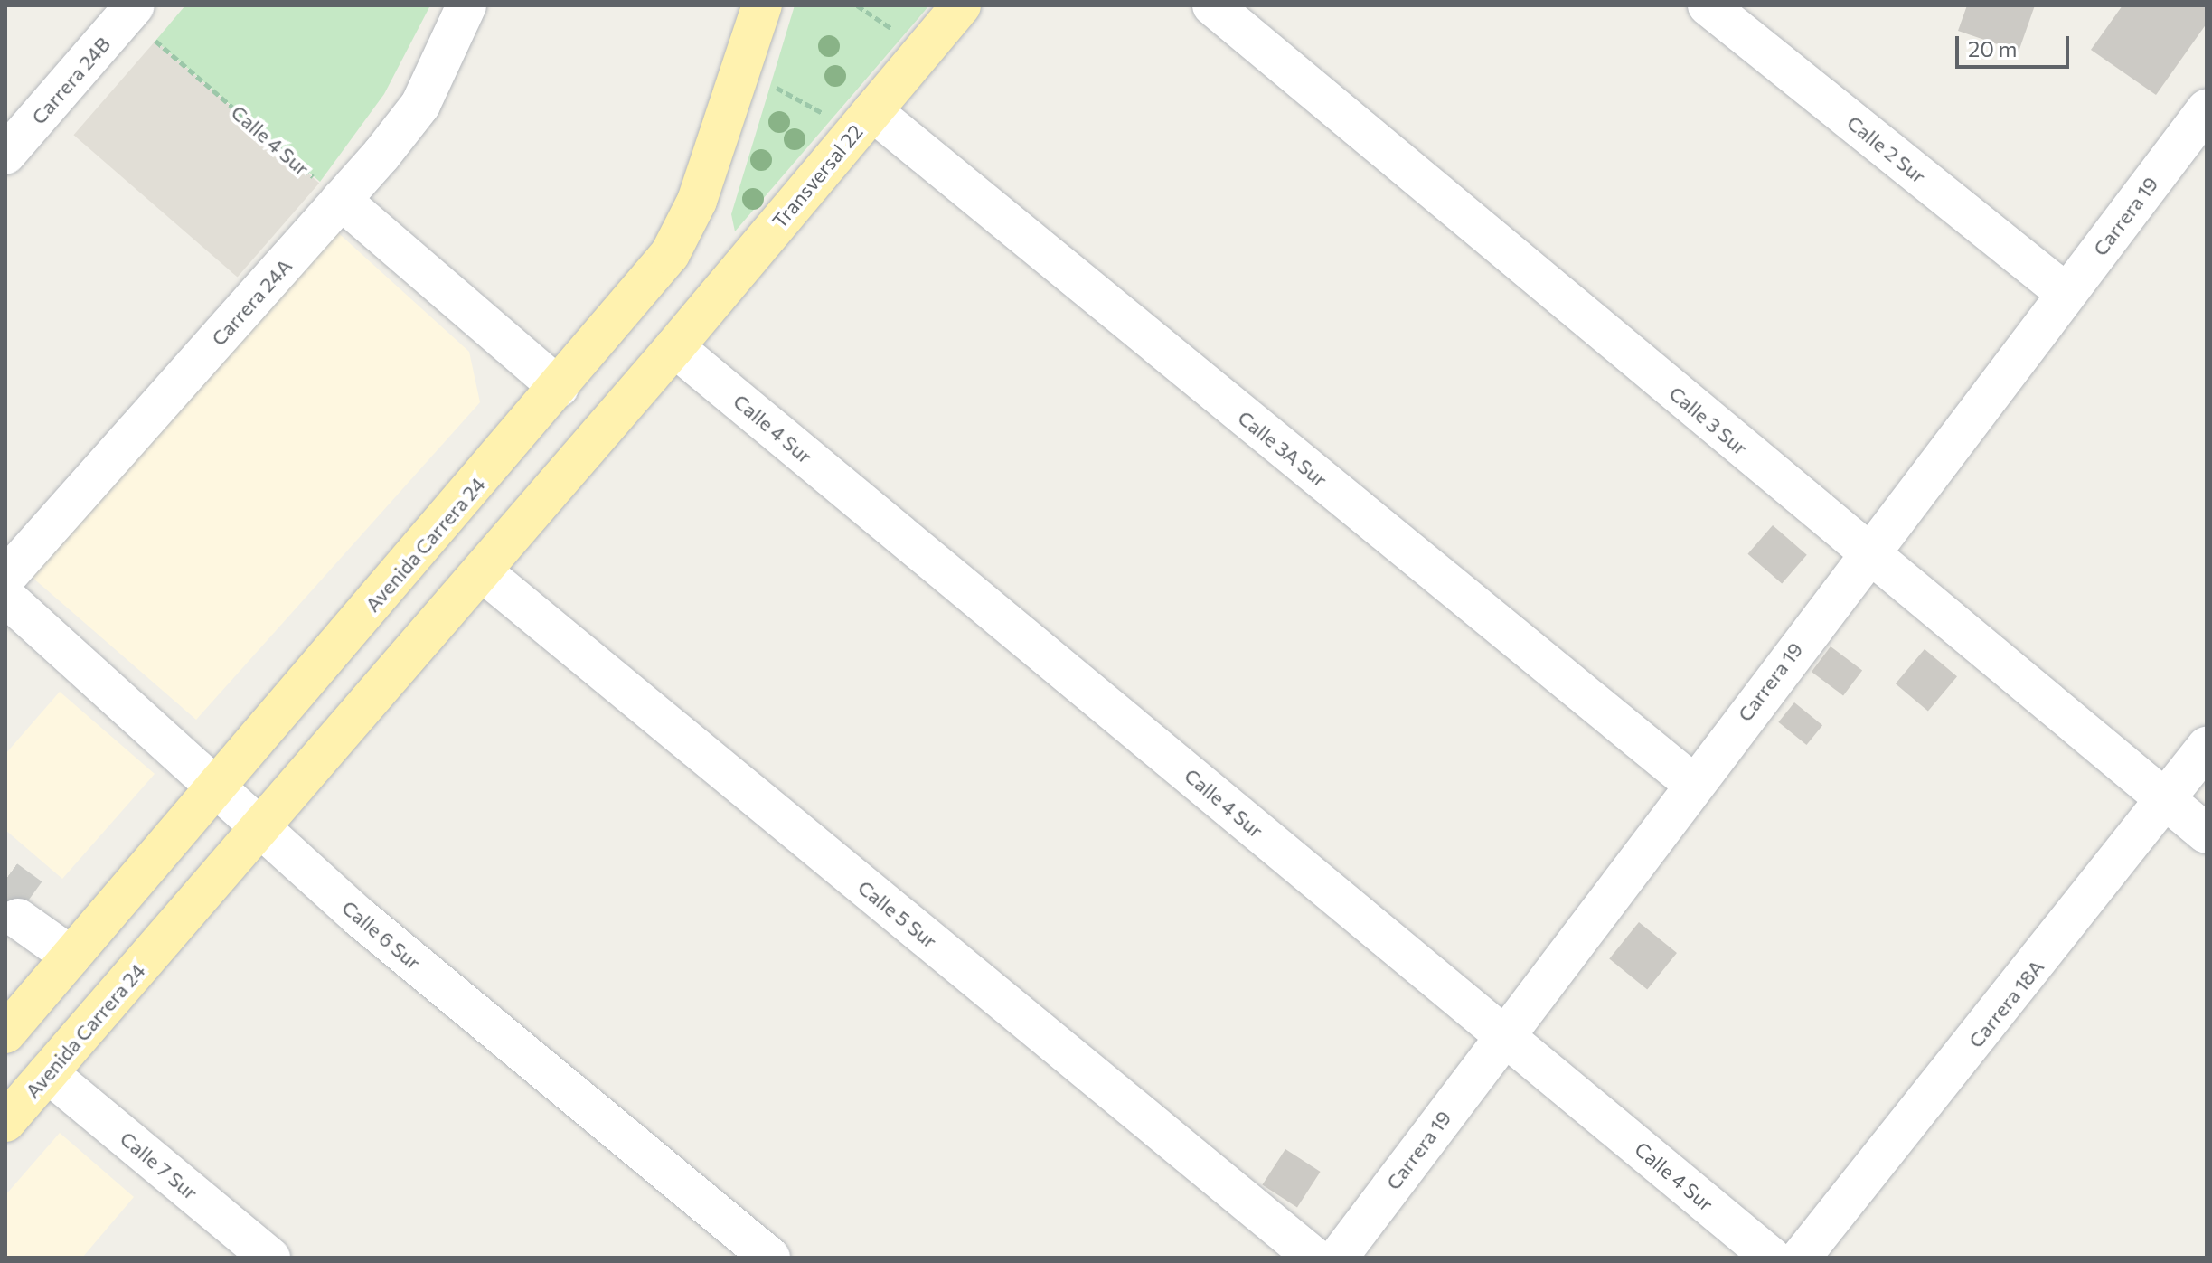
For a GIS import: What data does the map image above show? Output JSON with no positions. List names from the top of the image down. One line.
{"streets":{"main road":["Transversal 22","Avenida Carrera 24"],"street":["Carrera 24B","Calle 4 Sur","Calle 2 Sur","Carrera 19","Carrera 24A","Calle 3 Sur","Calle 3A Sur","Calle 5 Sur","Calle 6 Sur","Carrera 18A","Calle 7 Sur"]},"crossings":[["Carrera 24B","Calle 4 Sur"],["Calle 4 Sur","Transversal 22"],["Calle 4 Sur","Carrera 19"],["Calle 4 Sur","Carrera 24A"],["Calle 4 Sur","Avenida Carrera 24"],["Calle 2 Sur","Carrera 19"],["Transversal 22","Calle 3A Sur"],["Transversal 22","Avenida Carrera 24"],["Carrera 19","Calle 3 Sur"],["Carrera 19","Calle 3A Sur"],["Calle 3 Sur","Carrera 18A"],["Avenida Carrera 24","Calle 5 Sur"],["Avenida Carrera 24","Calle 6 Sur"],["Avenida Carrera 24","Calle 7 Sur"]],"scale_bar":"20 m"}
